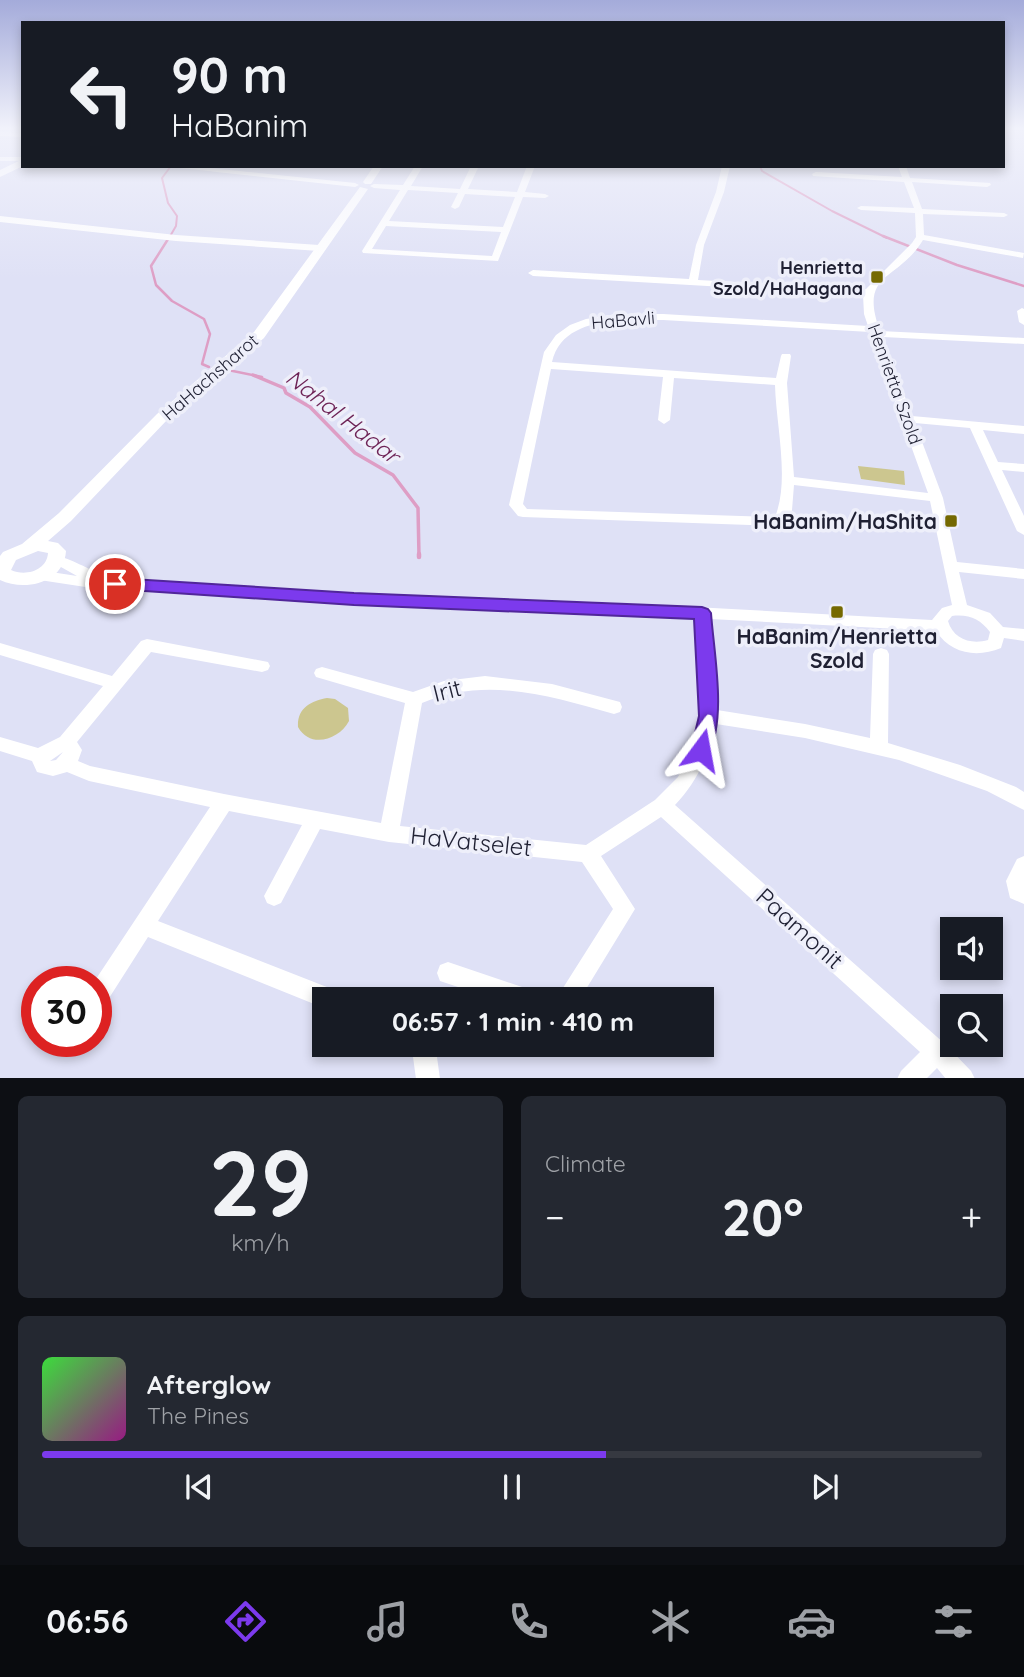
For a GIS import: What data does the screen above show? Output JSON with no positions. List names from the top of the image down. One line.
{"streets":{"street":["HaBavli","HaHachsharot","Henrietta Szold","Irit","HaVatselet","Paamonit"]},"crossings":[["HaBavli","Henrietta Szold"],["Irit","HaVatselet"]],"water":["Nahal Hadar"],"places":{"transit":["Henrietta Szold/HaHagana","HaBanim/HaShita","HaBanim/Henrietta Szold"]},"page":{"turn":["90 m","HaBanim"],"limit":"30","trip":"06:57 · 1 min · 410 m","tile":[["29","km/h"],"Climate"],"heat":["−","20°","+"],"song":["Afterglow","The Pines"],"tabs":"06:56"}}
